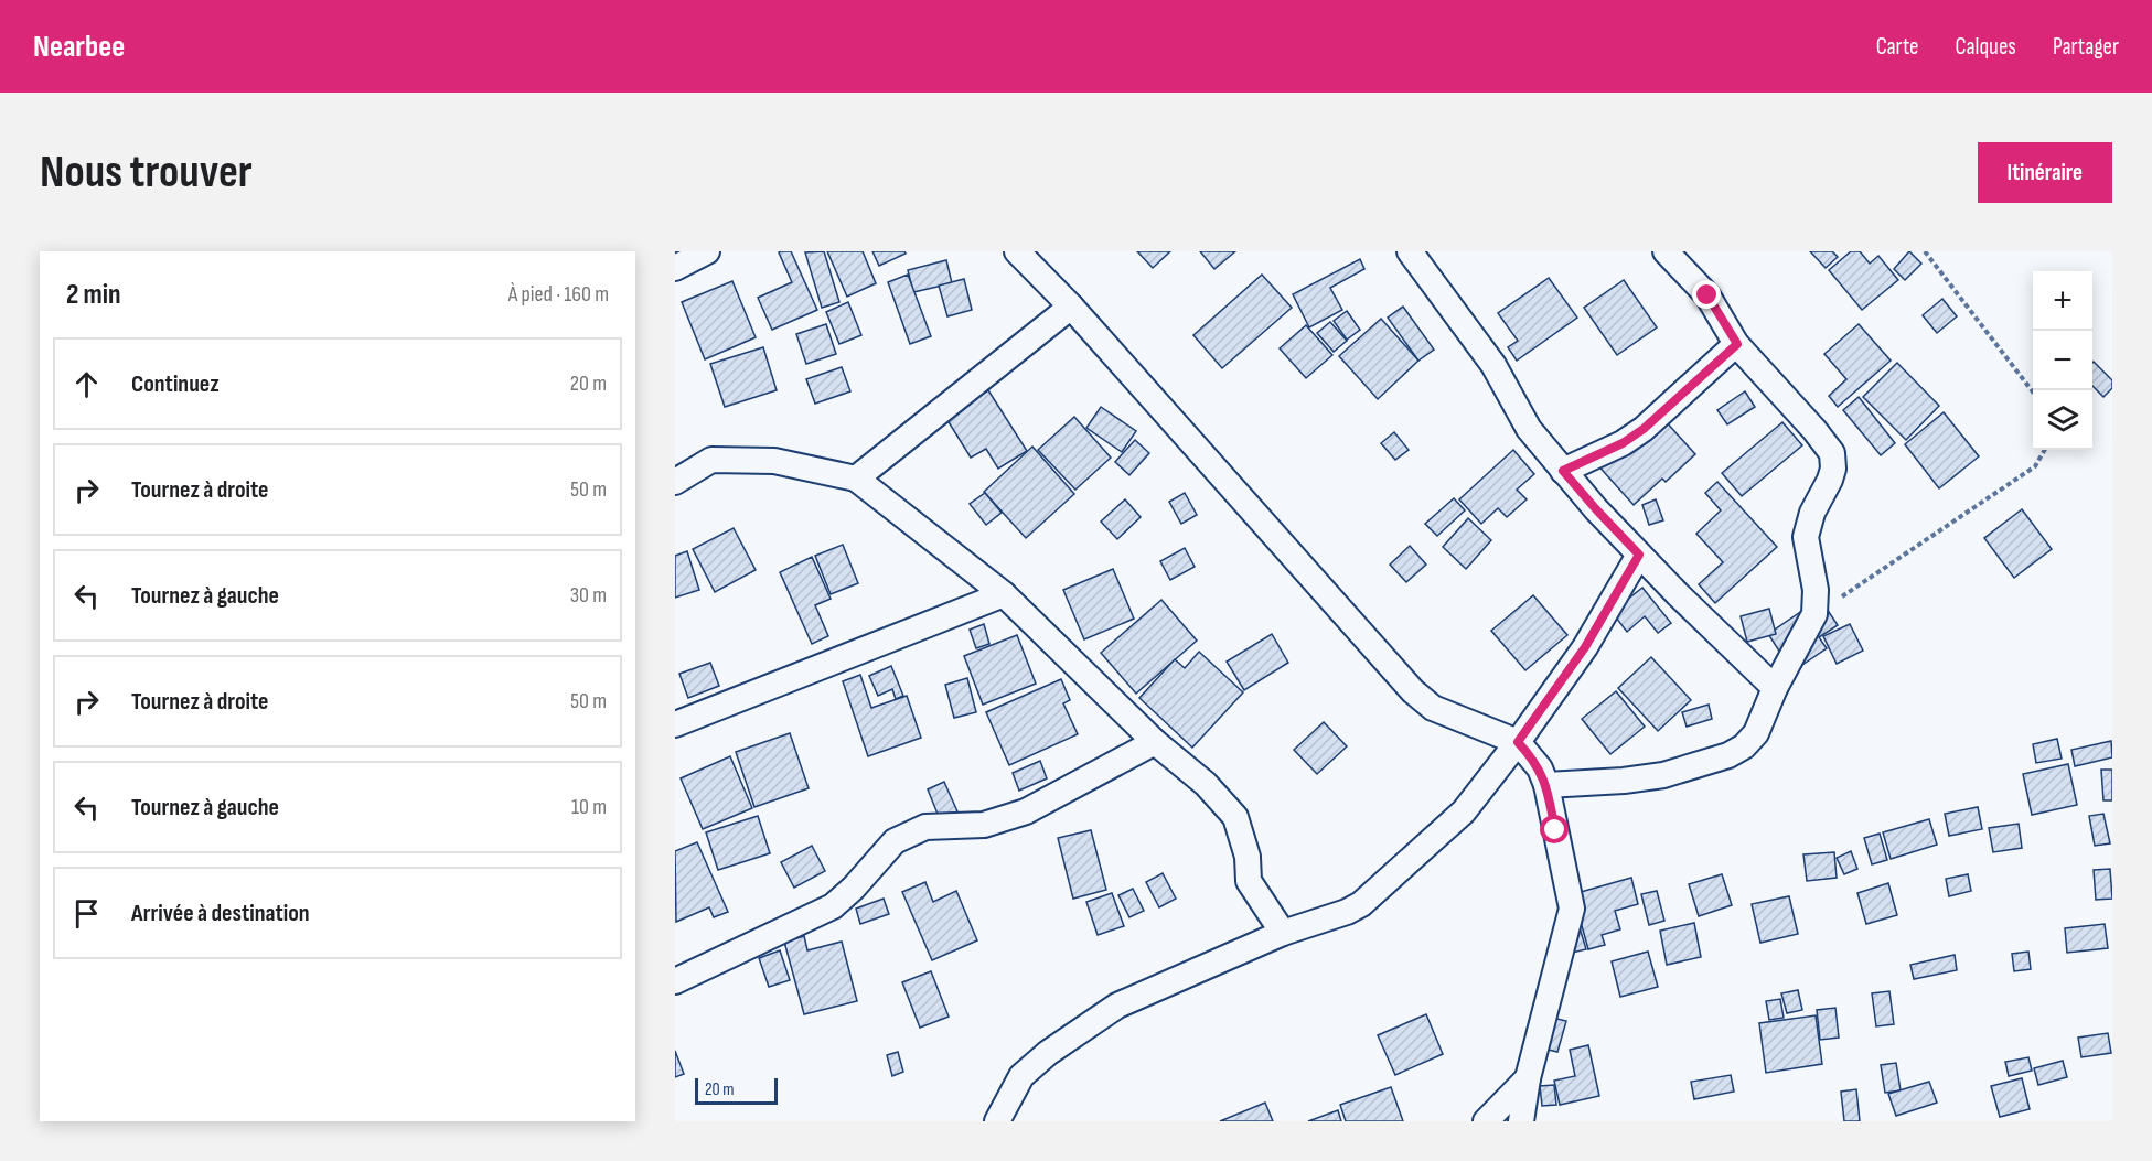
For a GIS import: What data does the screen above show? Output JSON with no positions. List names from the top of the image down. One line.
{"scale_bar":"20 m","page":{"header":"Nearbee","nav":["Carte","Calques","Partager"],"buttons":"Itinéraire","title":"Nous trouver","heading":["2 min","À pied · 160 m"],"map_buttons":["+","−"],"list":[["Continuez","20 m"],["Tournez à droite","50 m"],["Tournez à gauche","30 m"],["Tournez à droite","50 m"],["Tournez à gauche","10 m"],"Arrivée à destination"],"scale":"20 m"}}
